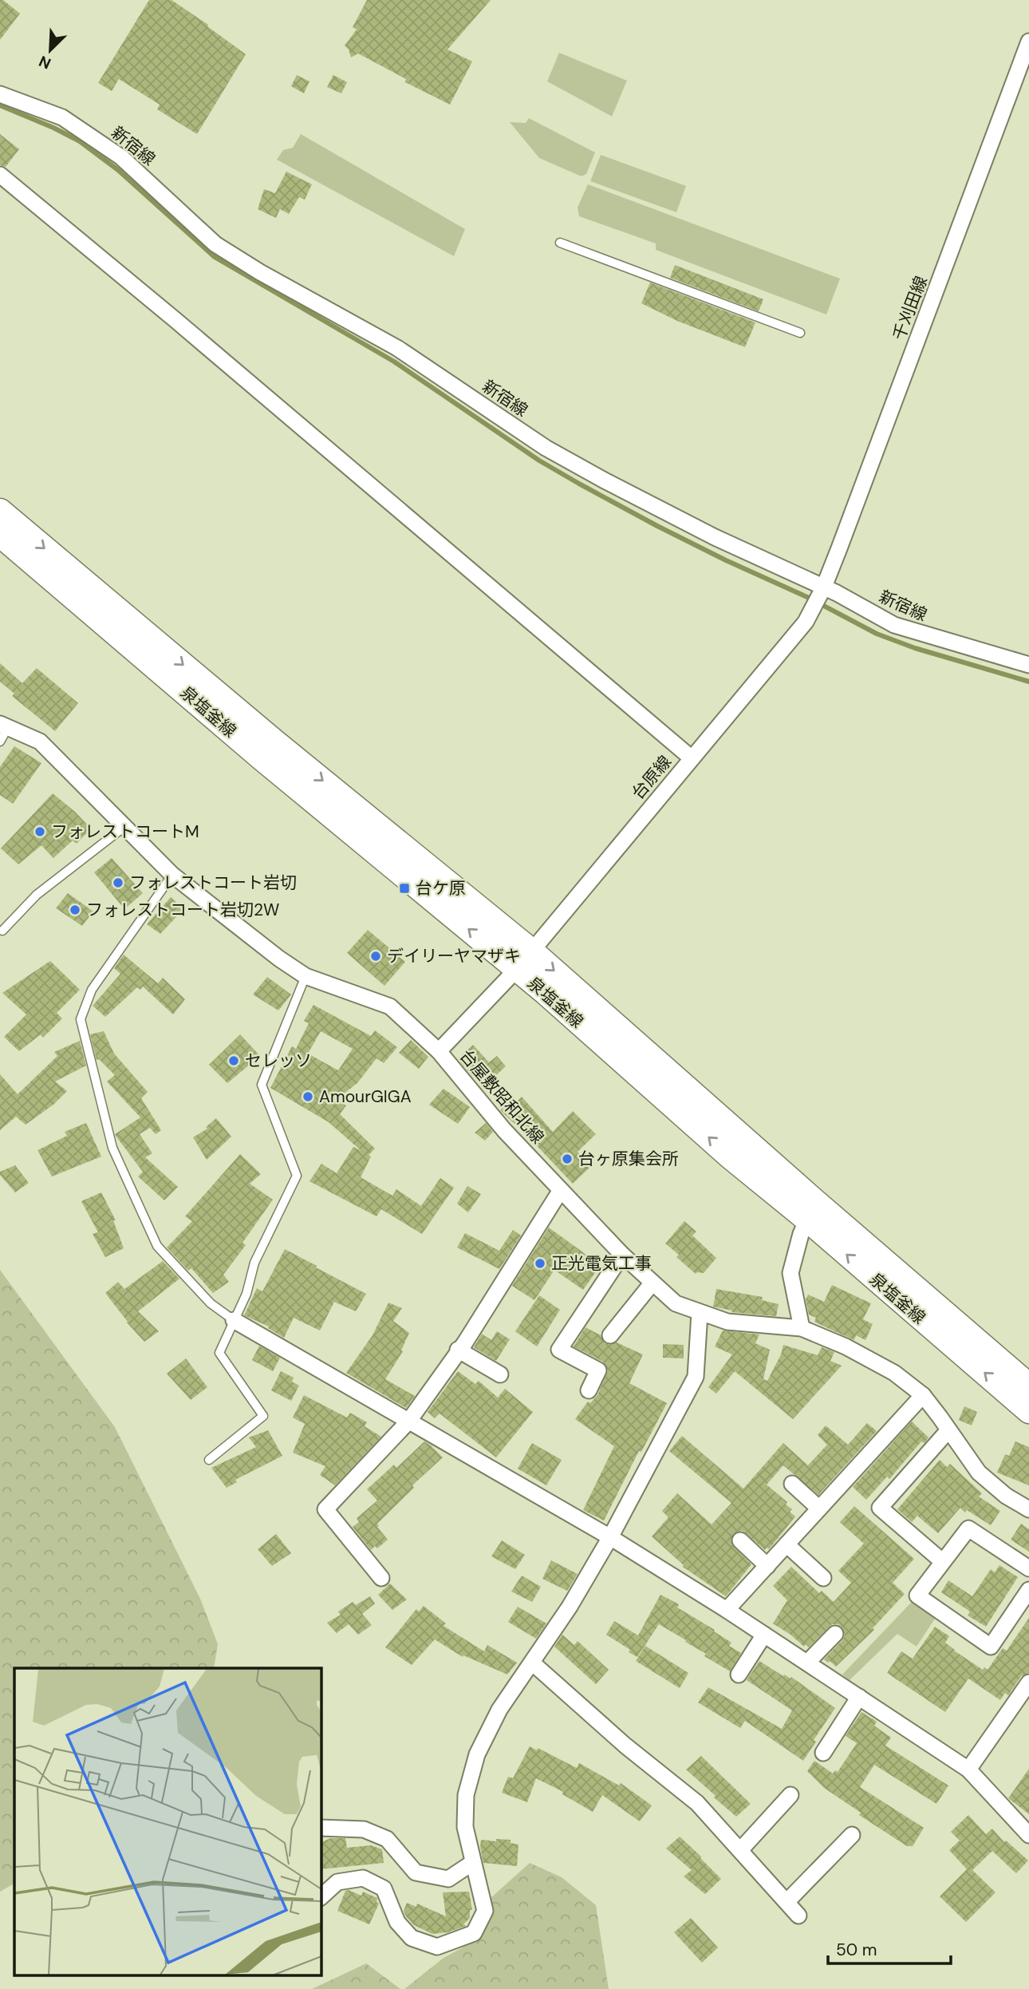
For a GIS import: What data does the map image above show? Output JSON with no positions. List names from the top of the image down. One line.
{"streets":{"main road":["泉塩釜線"],"street":["新宿線","千刈田線","台原線","台屋敷昭和北線"]},"crossings":[["新宿線","千刈田線"],["新宿線","台原線"],["千刈田線","台原線"],["泉塩釜線","台原線"],["台原線","台屋敷昭和北線"]],"places":{"other":["フォレストコートM","フォレストコート岩切","フォレストコート岩切2W","デイリーヤマザキ","セレッソ","AmourGIGA","台ヶ原集会所","正光電気工事"],"transit":["台ケ原"]},"scale_bar":"50 m","north":"bottom left"}
